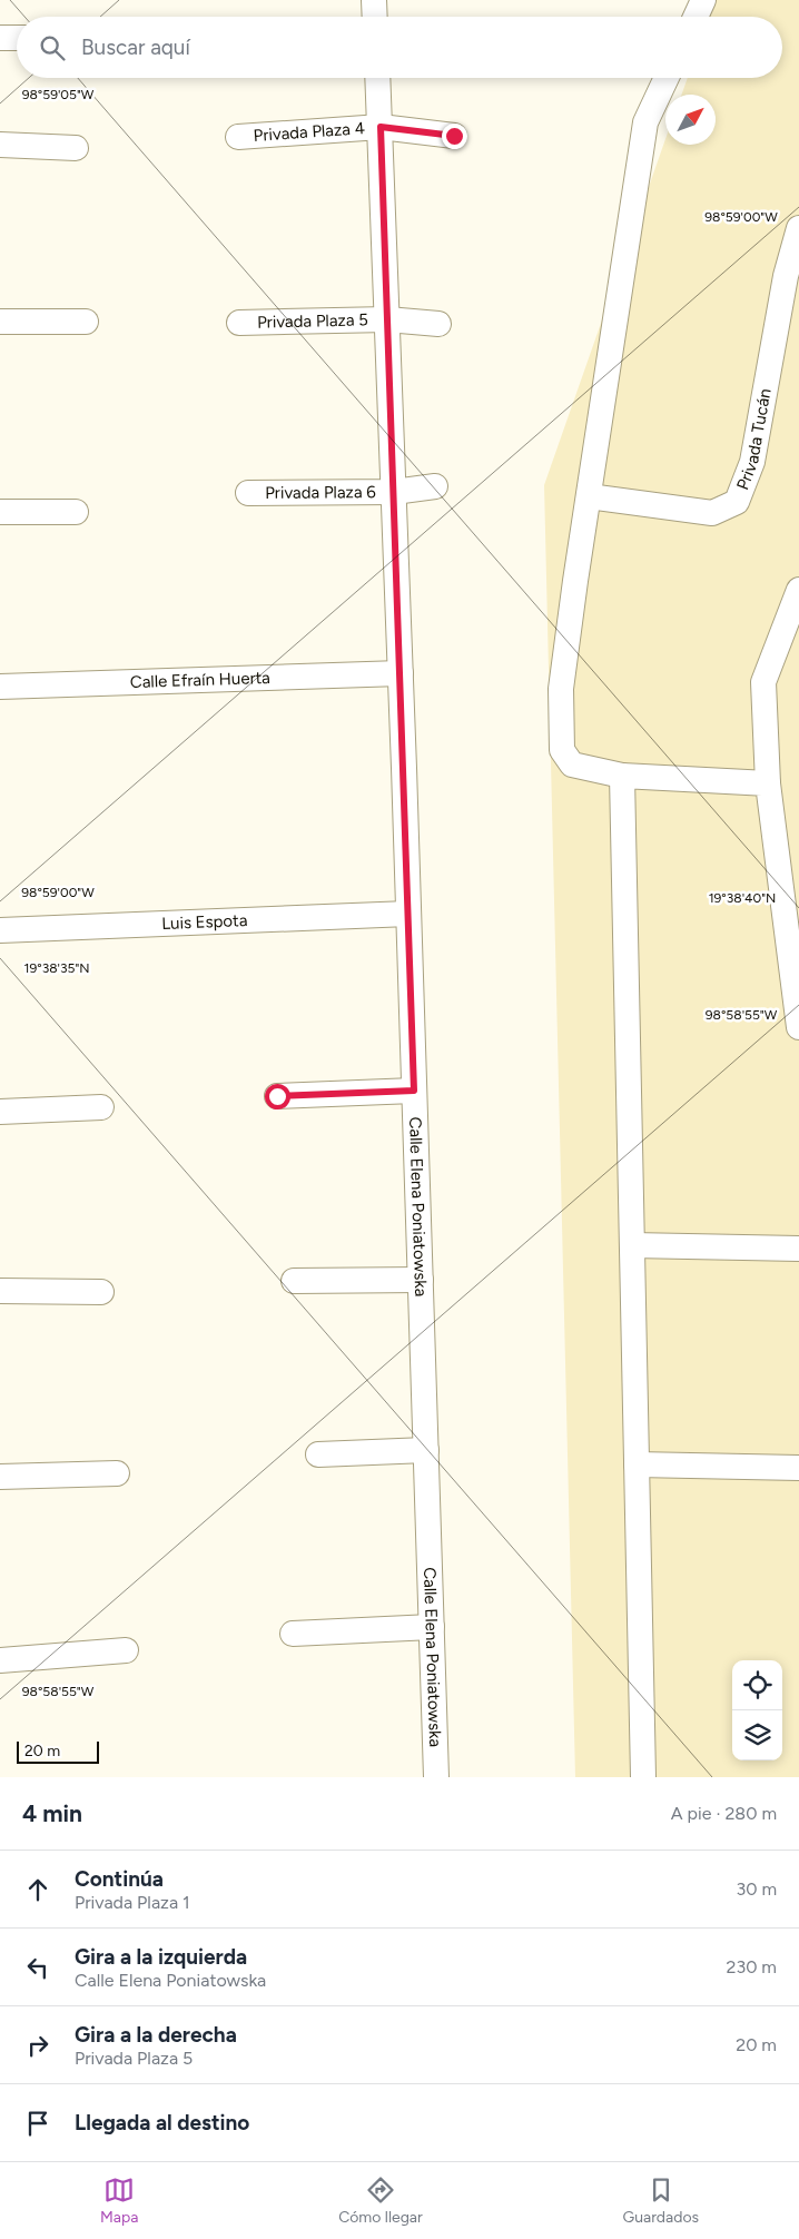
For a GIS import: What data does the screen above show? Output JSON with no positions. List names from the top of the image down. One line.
{"streets":{"street":["Privada Plaza 4","Privada Plaza 5","Privada Tucán","Privada Plaza 6","Calle Efraín Huerta","Luis Espota","Calle Elena Poniatowska"]},"crossings":[["Privada Plaza 4","Calle Elena Poniatowska"],["Privada Plaza 5","Calle Elena Poniatowska"],["Privada Plaza 6","Calle Elena Poniatowska"],["Calle Efraín Huerta","Calle Elena Poniatowska"],["Luis Espota","Calle Elena Poniatowska"]],"scale_bar":"20 m","north":"top right","page":{"search":"Buscar aquí","scale":"20 m","heading":["4 min","A pie · 280 m"],"list":[["Continúa","Privada Plaza 1","30 m"],["Gira a la izquierda","Calle Elena Poniatowska","230 m"],["Gira a la derecha","Privada Plaza 5","20 m"],"Llegada al destino"],"nav":["Mapa","Cómo llegar","Guardados"]},"coordinates":["98°59'05\"W","98°59'00\"W","19°38'40\"N","19°38'35\"N","98°58'55\"W"]}
